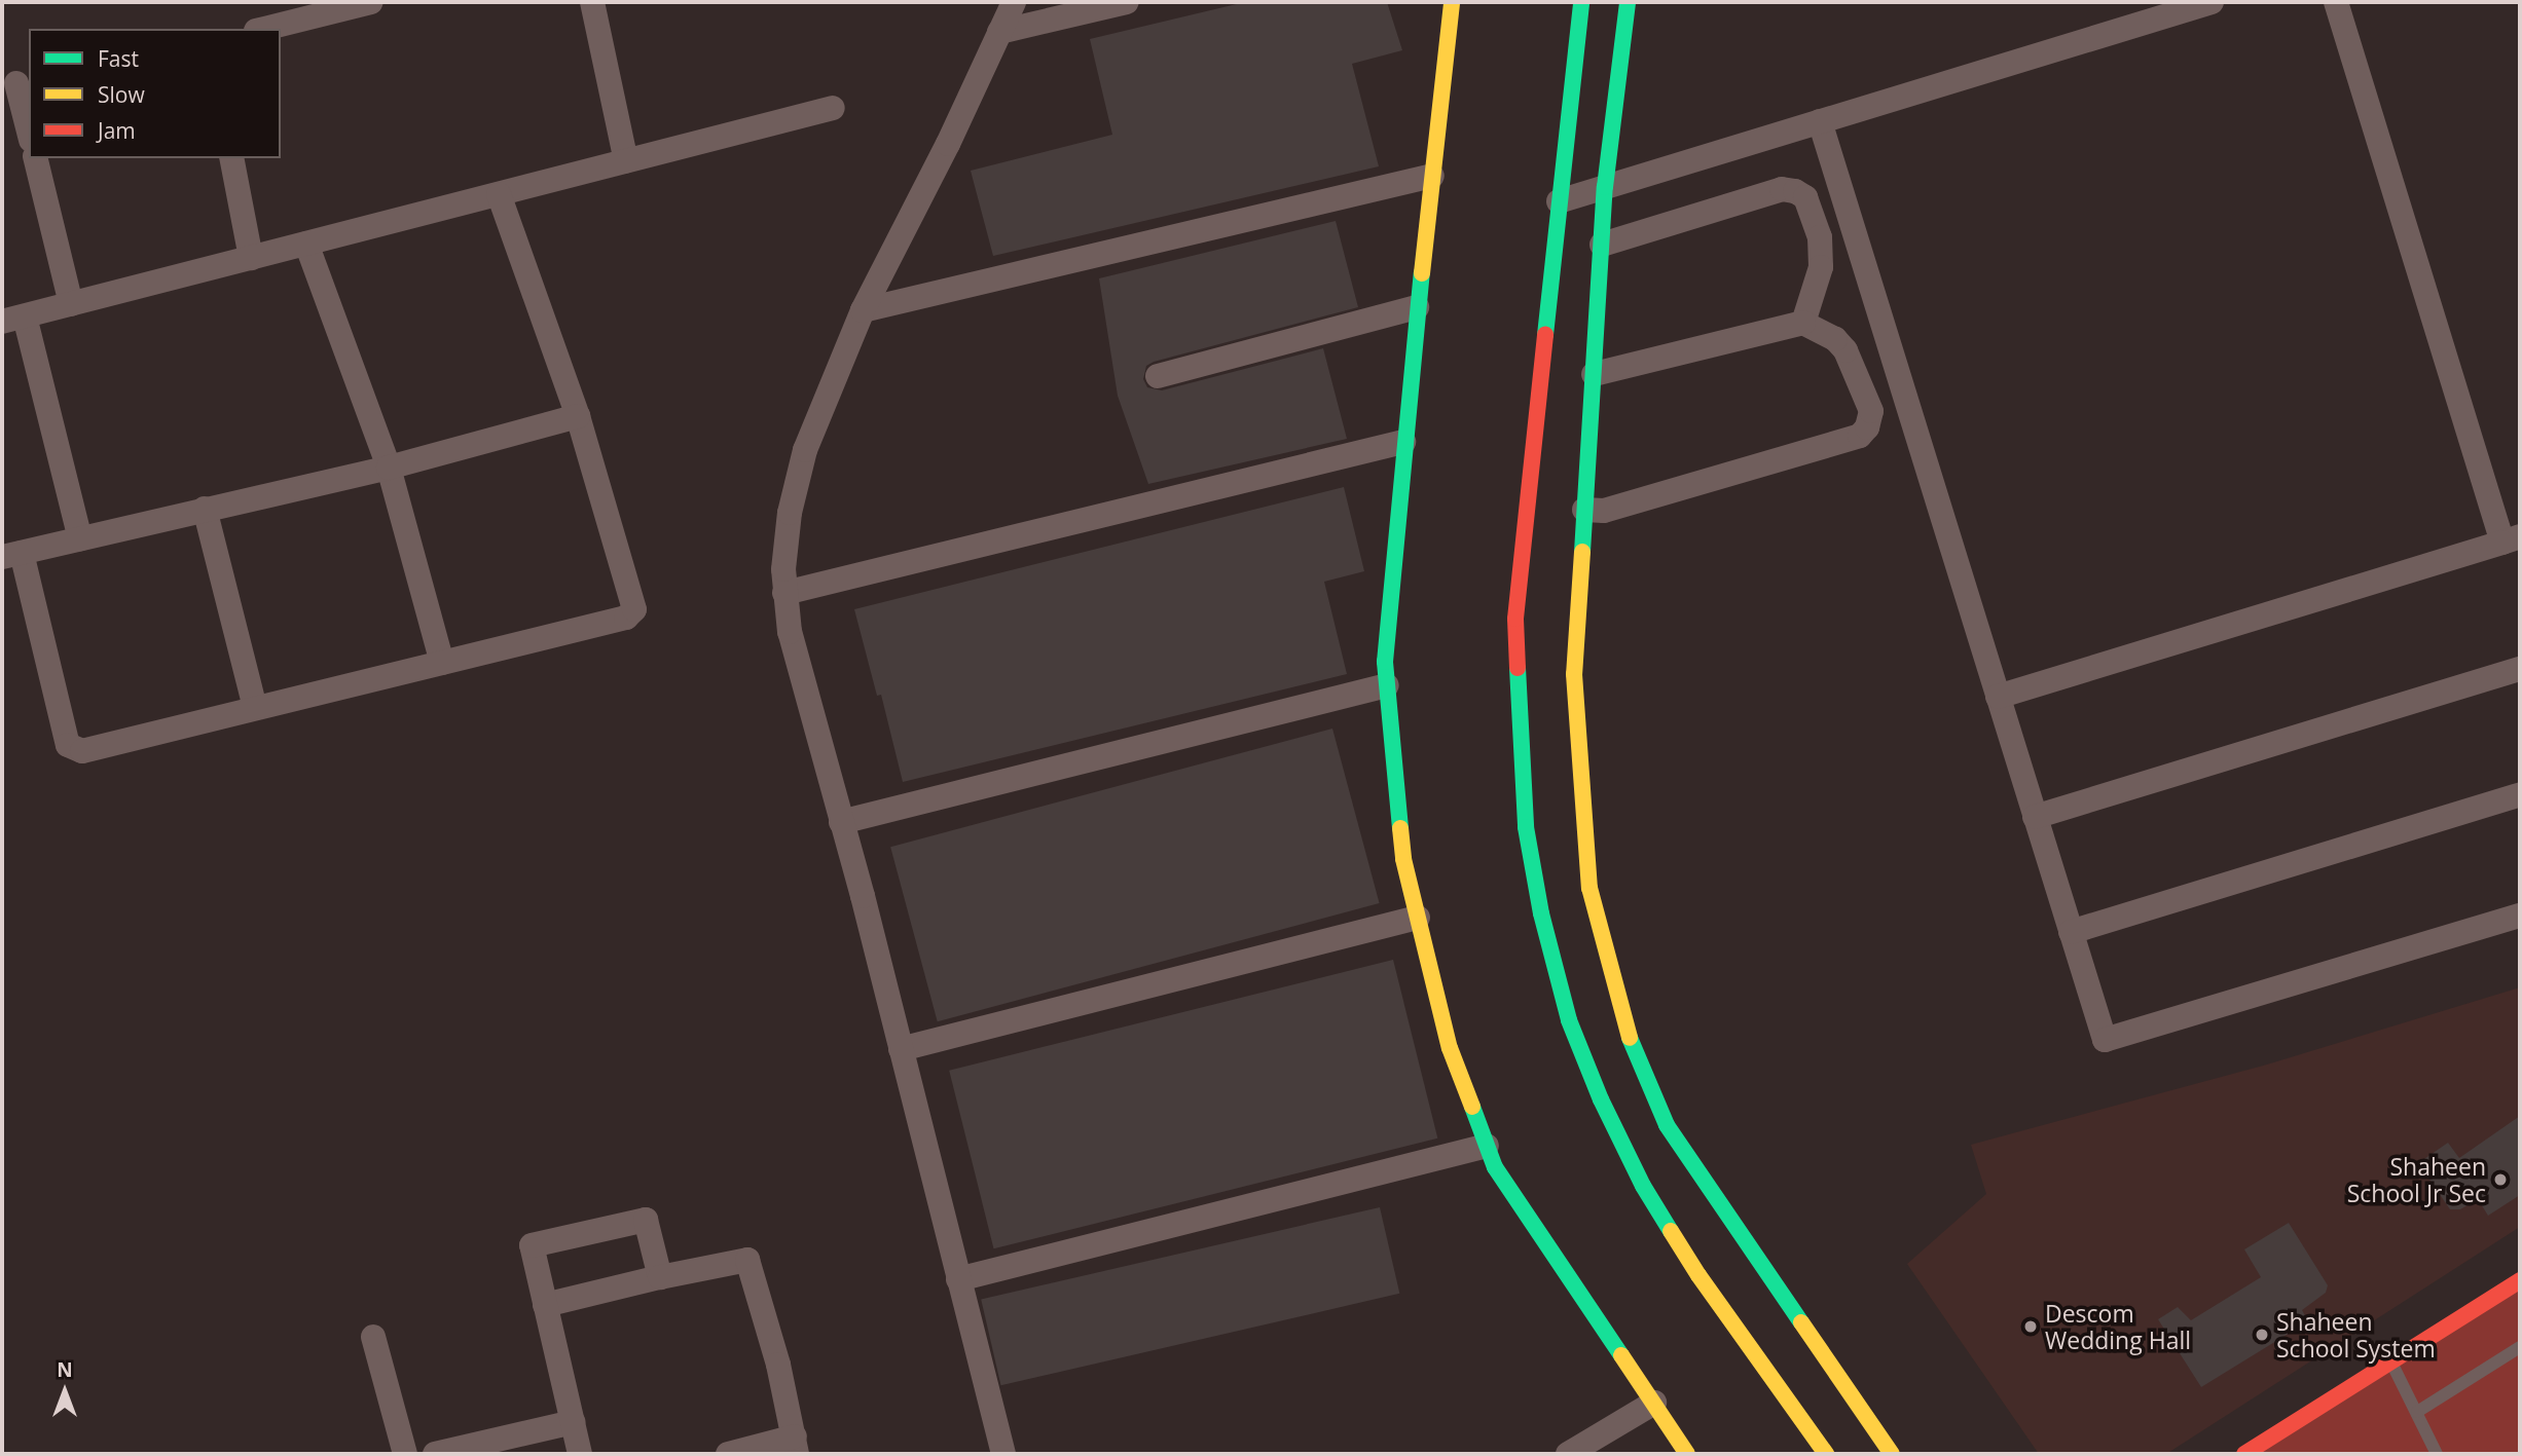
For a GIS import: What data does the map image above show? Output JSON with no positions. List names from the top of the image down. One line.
{"places":["Shaheen School Jr Sec","Descom Wedding Hall","Shaheen School System"],"legend":["Fast","Slow","Jam"],"north":"top"}
